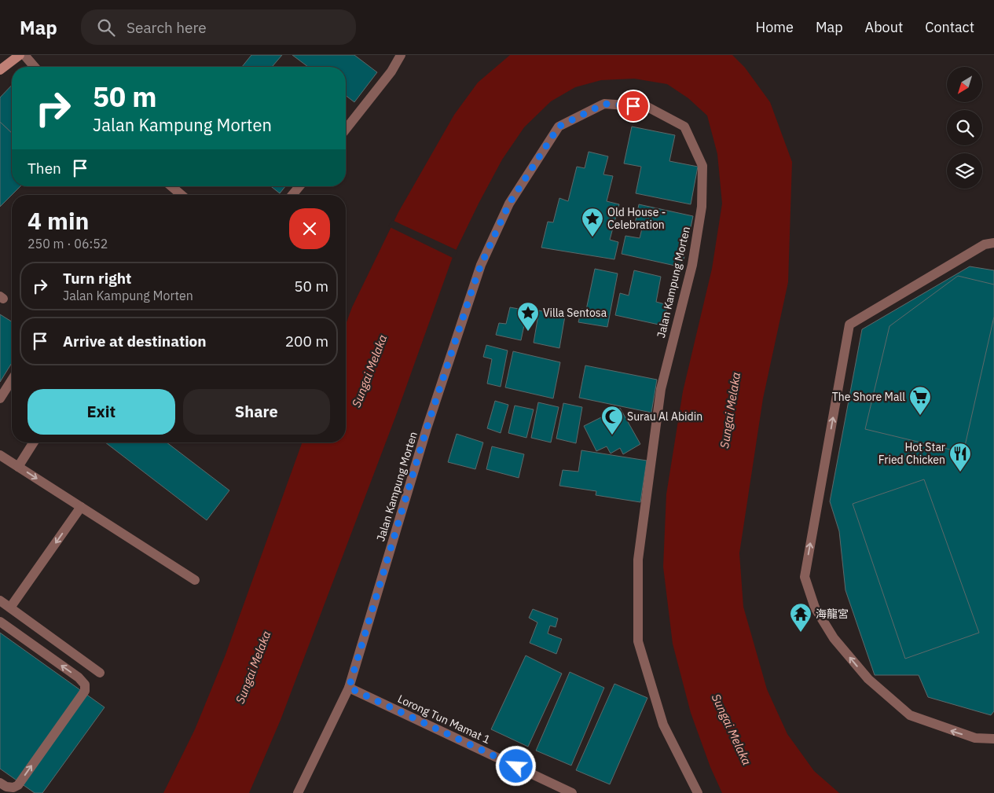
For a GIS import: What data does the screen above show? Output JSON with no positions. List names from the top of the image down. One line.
{"streets":{"street":["Jalan Kampung Morten","Lorong Tun Mamat 1"]},"crossings":[["Jalan Kampung Morten","Lorong Tun Mamat 1"]],"water":["Sungai Melaka"],"places":{"place":["Old House - Celebration","Villa Sentosa"],"supermarket":["The Shore Mall"],"mosque":["Surau Al Abidin"],"restaurant":["Hot Star Fried Chicken"],"temple":["海龍宮"]},"north":"bottom left","page":{"header":"Map","search":"Search here","nav":["Home","Map","About","Contact"],"turn":["50 m","Jalan Kampung Morten"],"then":"Then","heading":["4 min","250 m · 06:52"],"list":[{"name":"Turn right","note":"Jalan Kampung Morten","value":"50 m"},{"name":"Arrive at destination","value":"200 m"}],"buttons":["Exit","Share"]}}
